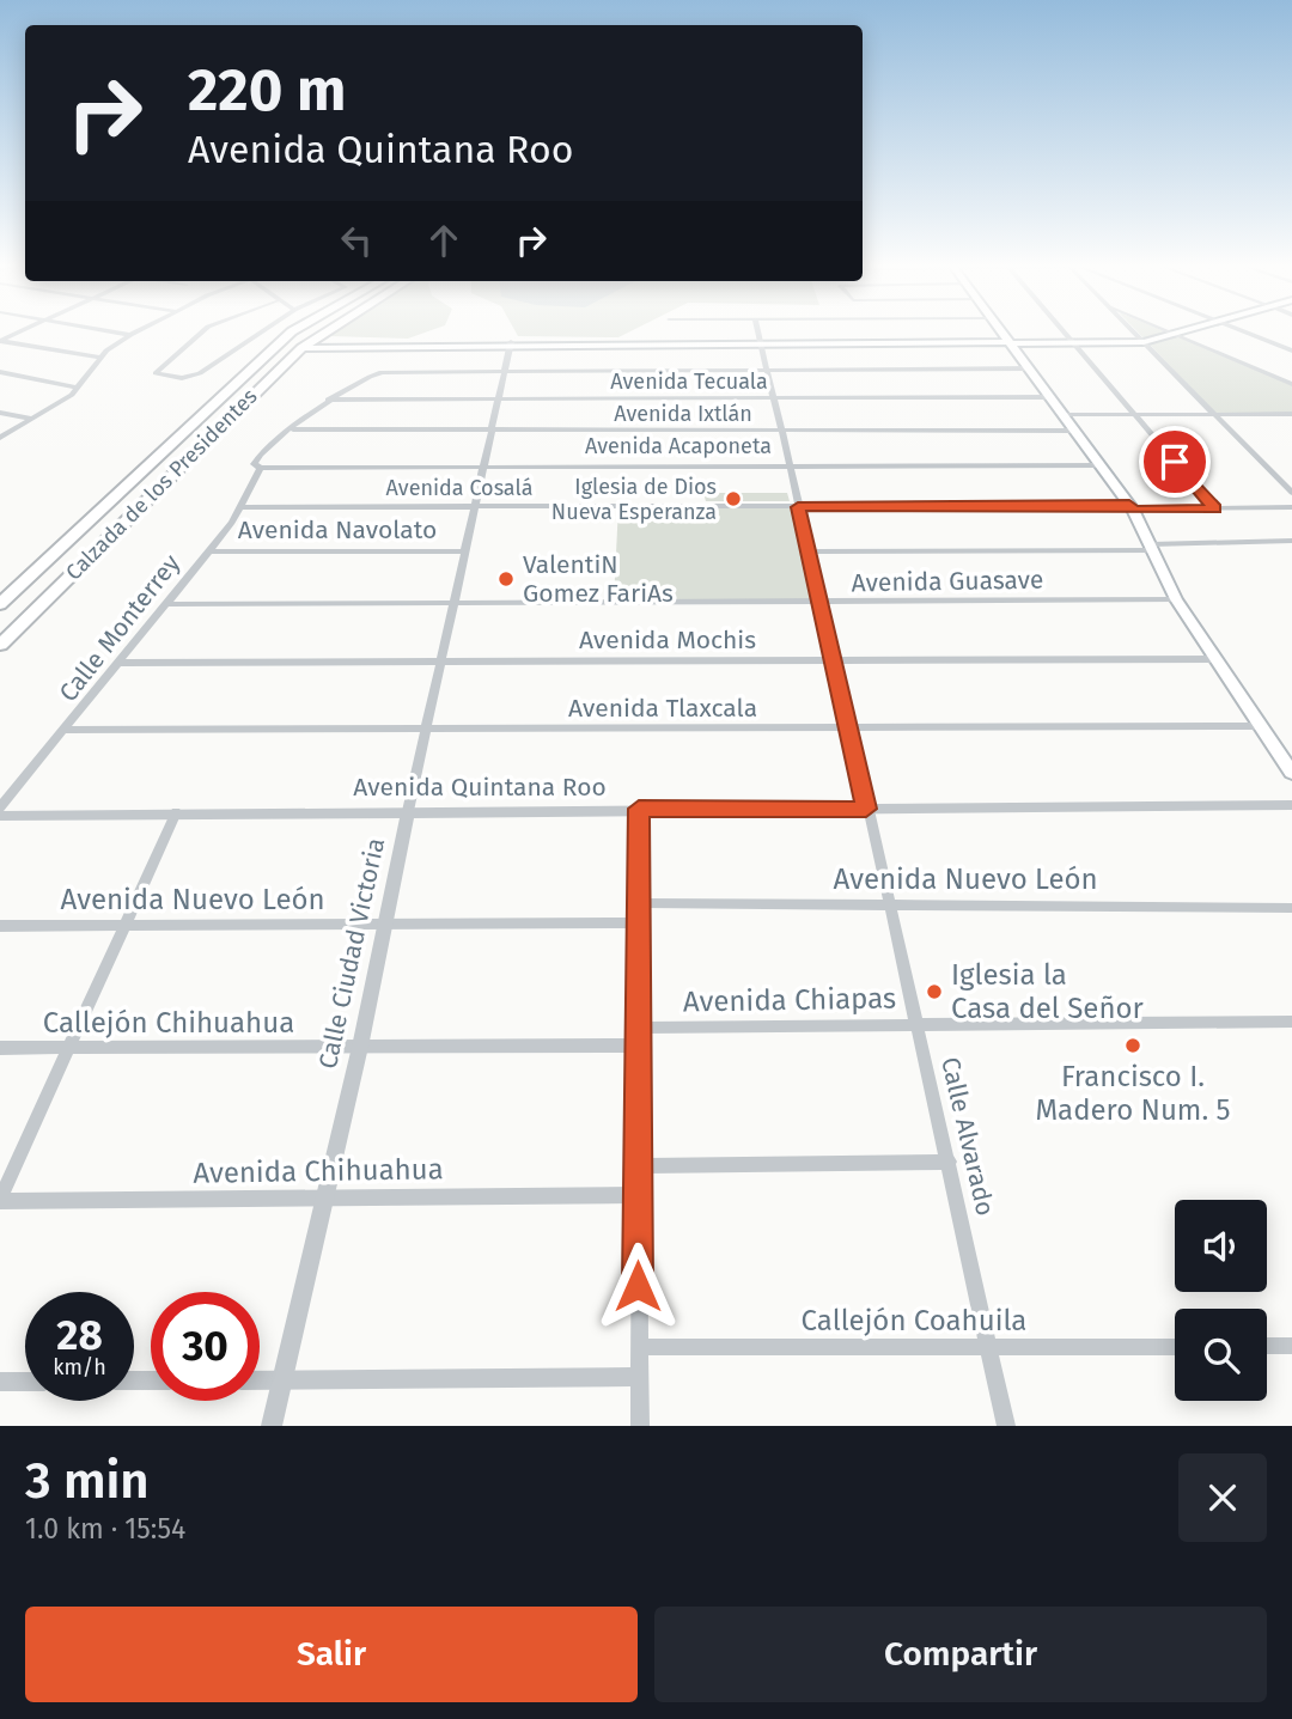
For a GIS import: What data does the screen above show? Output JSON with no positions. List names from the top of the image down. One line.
{"streets":{"highway":["Calzada de los Presidentes"],"street":["Avenida Tecuala","Avenida Ixtlán","Avenida Acaponeta","Avenida Cosalá","Avenida Navolato","Avenida Guasave","Calle Monterrey","Avenida Mochis","Avenida Tlaxcala","Avenida Quintana Roo","Avenida Nuevo León","Calle Ciudad Victoria","Avenida Chiapas","Callejón Chihuahua","Calle Alvarado","Avenida Chihuahua","Callejón Coahuila"]},"crossings":[["Avenida Tecuala","Calle Monterrey"],["Avenida Tecuala","Calle Ciudad Victoria"],["Avenida Tecuala","Calle Alvarado"],["Avenida Ixtlán","Calle Monterrey"],["Avenida Ixtlán","Calle Ciudad Victoria"],["Avenida Ixtlán","Calle Alvarado"],["Avenida Acaponeta","Calle Monterrey"],["Avenida Acaponeta","Calle Ciudad Victoria"],["Avenida Acaponeta","Calle Alvarado"],["Avenida Cosalá","Calle Monterrey"],["Avenida Cosalá","Calle Ciudad Victoria"],["Avenida Cosalá","Calle Alvarado"],["Avenida Navolato","Calle Monterrey"],["Avenida Navolato","Calle Ciudad Victoria"],["Avenida Guasave","Calle Monterrey"],["Avenida Guasave","Calle Ciudad Victoria"],["Avenida Guasave","Calle Alvarado"],["Calle Monterrey","Avenida Mochis"],["Calle Monterrey","Avenida Tlaxcala"],["Calle Monterrey","Avenida Quintana Roo"],["Calle Monterrey","Calle Ciudad Victoria"],["Calle Monterrey","Calle Alvarado"],["Avenida Mochis","Calle Ciudad Victoria"],["Avenida Mochis","Calle Alvarado"],["Avenida Tlaxcala","Calle Ciudad Victoria"],["Avenida Tlaxcala","Calle Alvarado"],["Avenida Quintana Roo","Calle Ciudad Victoria"],["Avenida Quintana Roo","Calle Alvarado"],["Avenida Nuevo León","Calle Ciudad Victoria"],["Avenida Nuevo León","Calle Alvarado"],["Calle Ciudad Victoria","Callejón Chihuahua"],["Calle Ciudad Victoria","Avenida Chihuahua"],["Avenida Chiapas","Calle Alvarado"],["Calle Alvarado","Callejón Coahuila"]],"places":["Iglesia de Dios Nueva Esperanza","ValentiN Gomez FariAs","Iglesia la Casa del Señor","Francisco I. Madero Num. 5"],"page":{"turn":["220 m","Avenida Quintana Roo"],"speed":"28 km/h","limit":"30","heading":["3 min","1.0 km · 15:54"],"buttons":["Salir","Compartir"]}}
